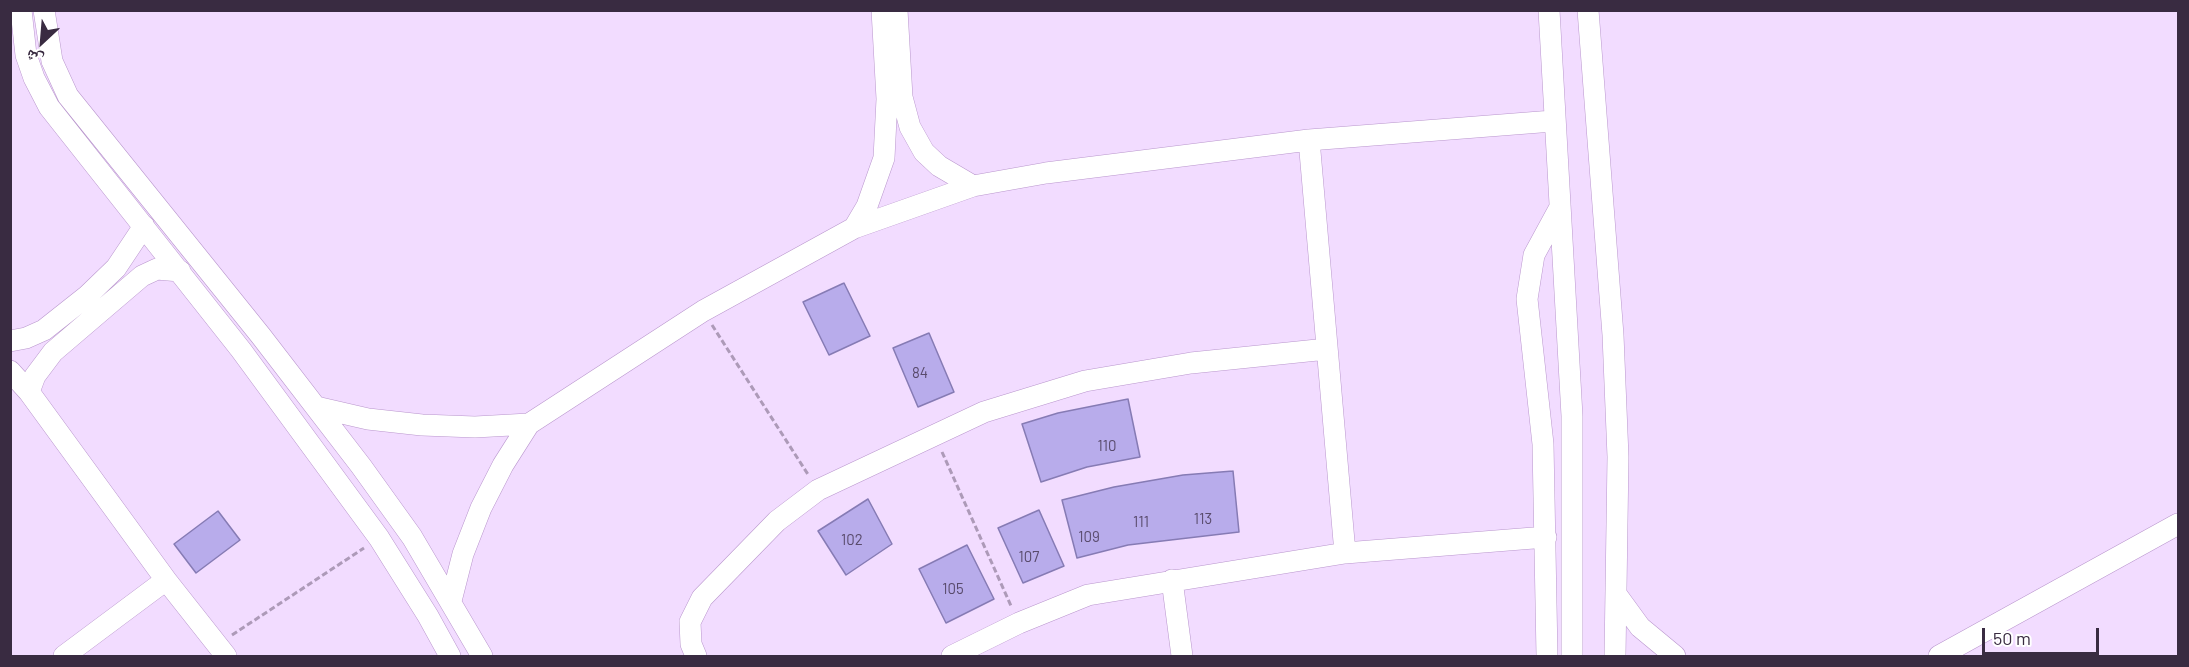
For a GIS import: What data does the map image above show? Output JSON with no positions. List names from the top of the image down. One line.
{"house_numbers":["84","110","113","111","109","102","107","105"],"scale_bar":"50 m","north":"bottom left"}
